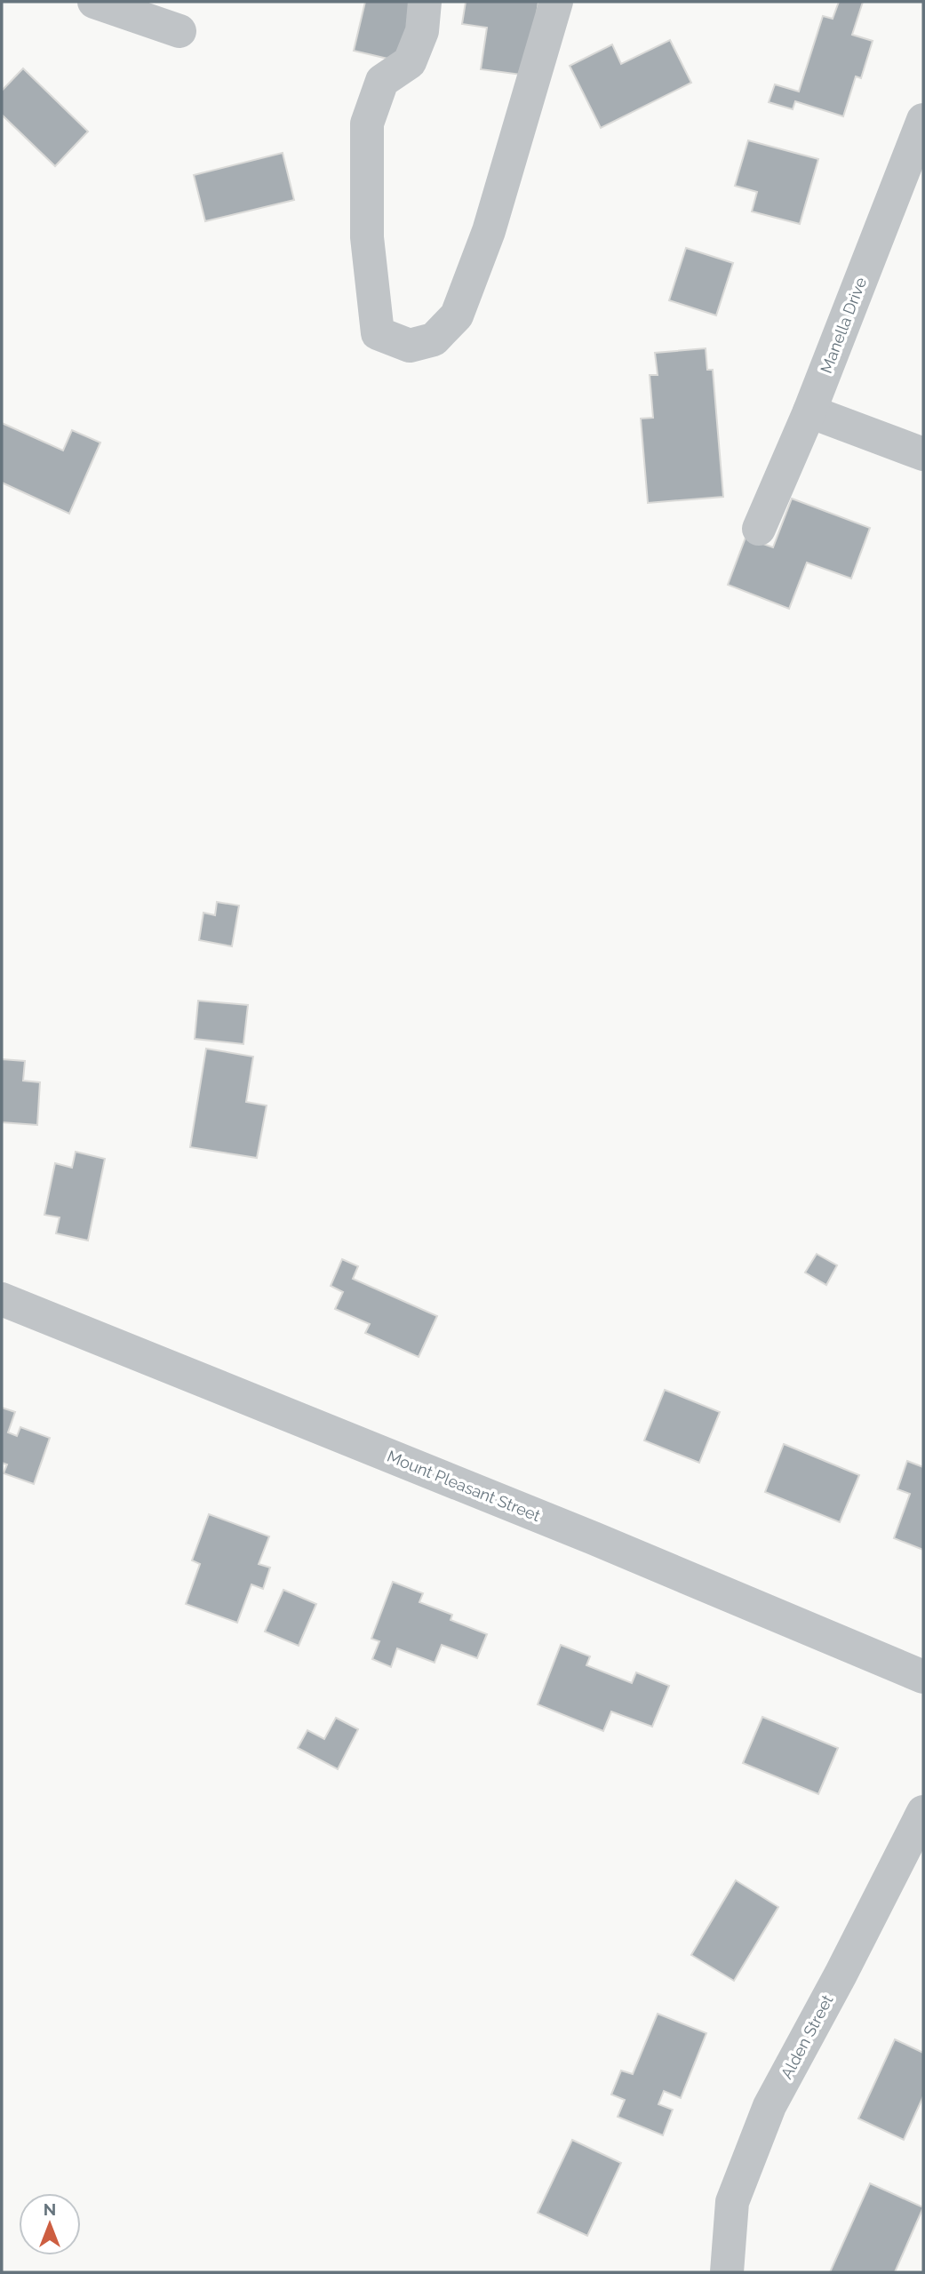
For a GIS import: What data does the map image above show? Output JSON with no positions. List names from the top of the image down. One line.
{"streets":{"street":["Manella Drive","Mount Pleasant Street","Alden Street"]},"north":"top"}
